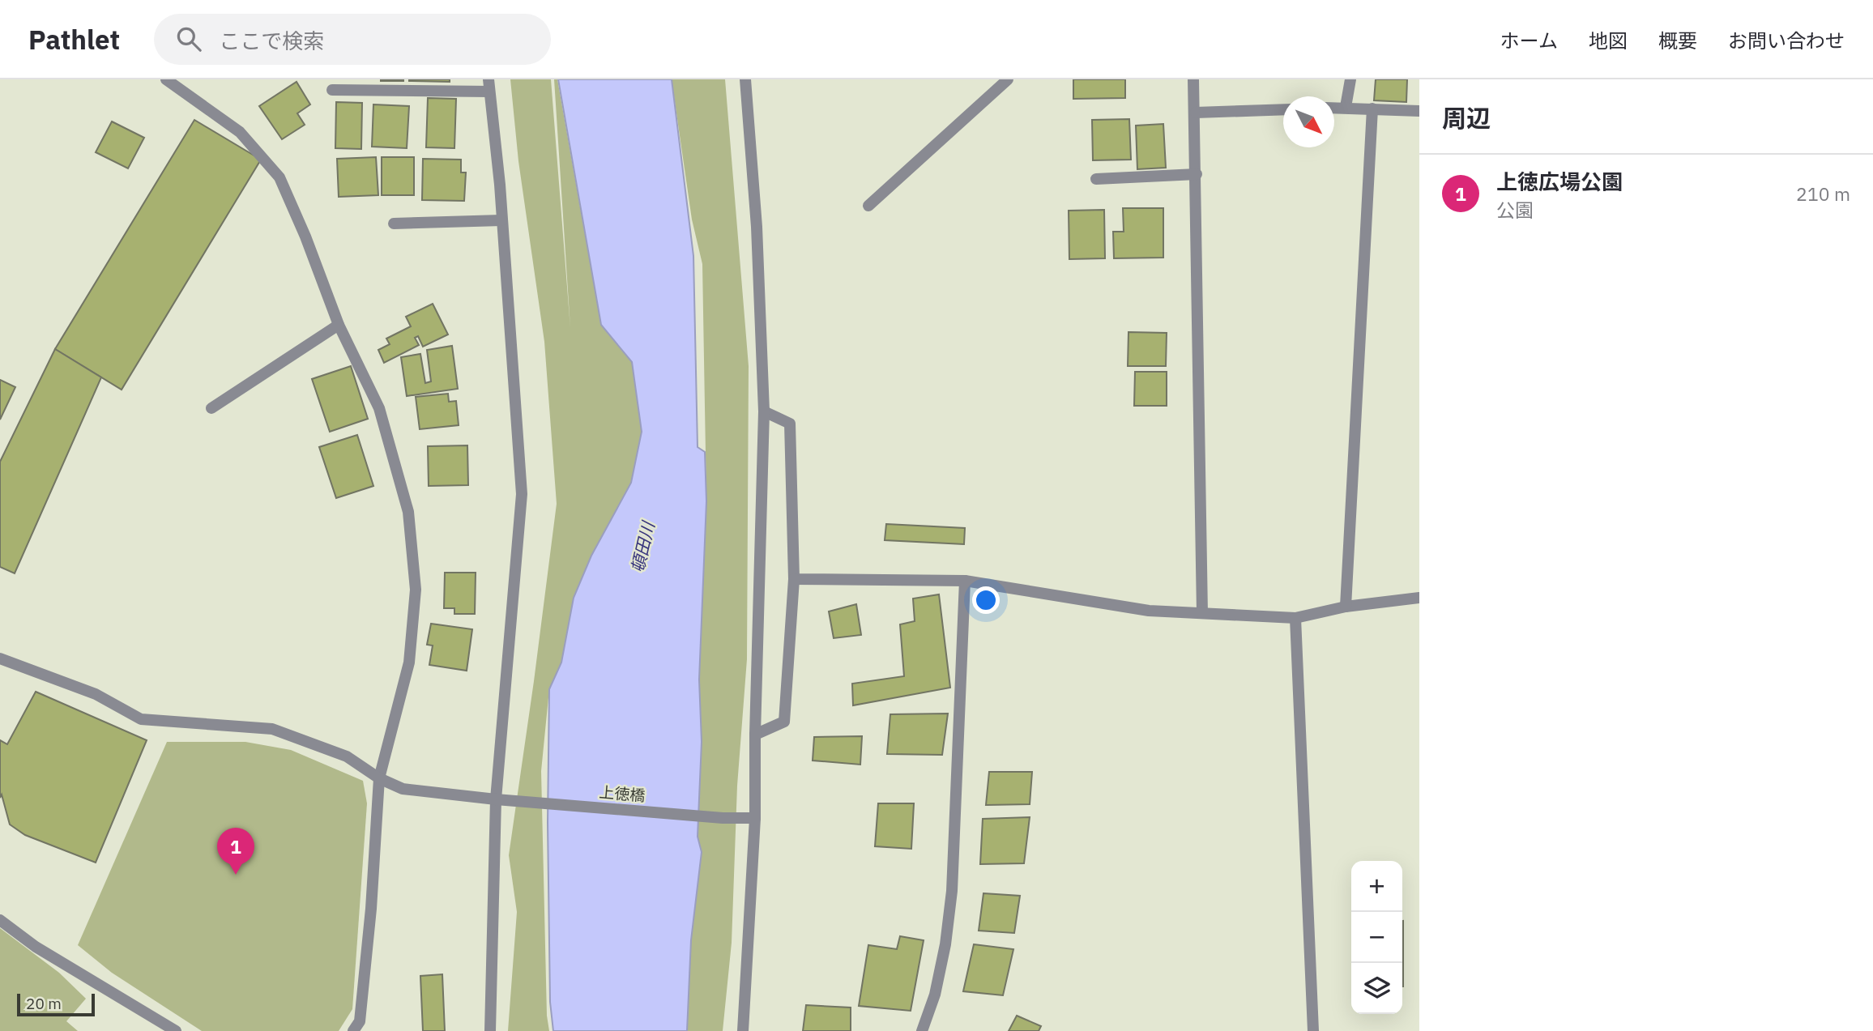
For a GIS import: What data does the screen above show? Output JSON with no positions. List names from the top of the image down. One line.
{"streets":{"street":["上徳橋"]},"water":["頓田川"],"scale_bar":"20 m","north":"bottom right","page":{"header":"Pathlet","search":"ここで検索","nav":["ホーム","地図","概要","お問い合わせ"],"heading":"周辺","list":[{"mark":"1","name":"上徳広場公園","note":"公園","value":"210 m"}],"pins":"1","map_buttons":["+","−"],"scale":"20 m"}}
